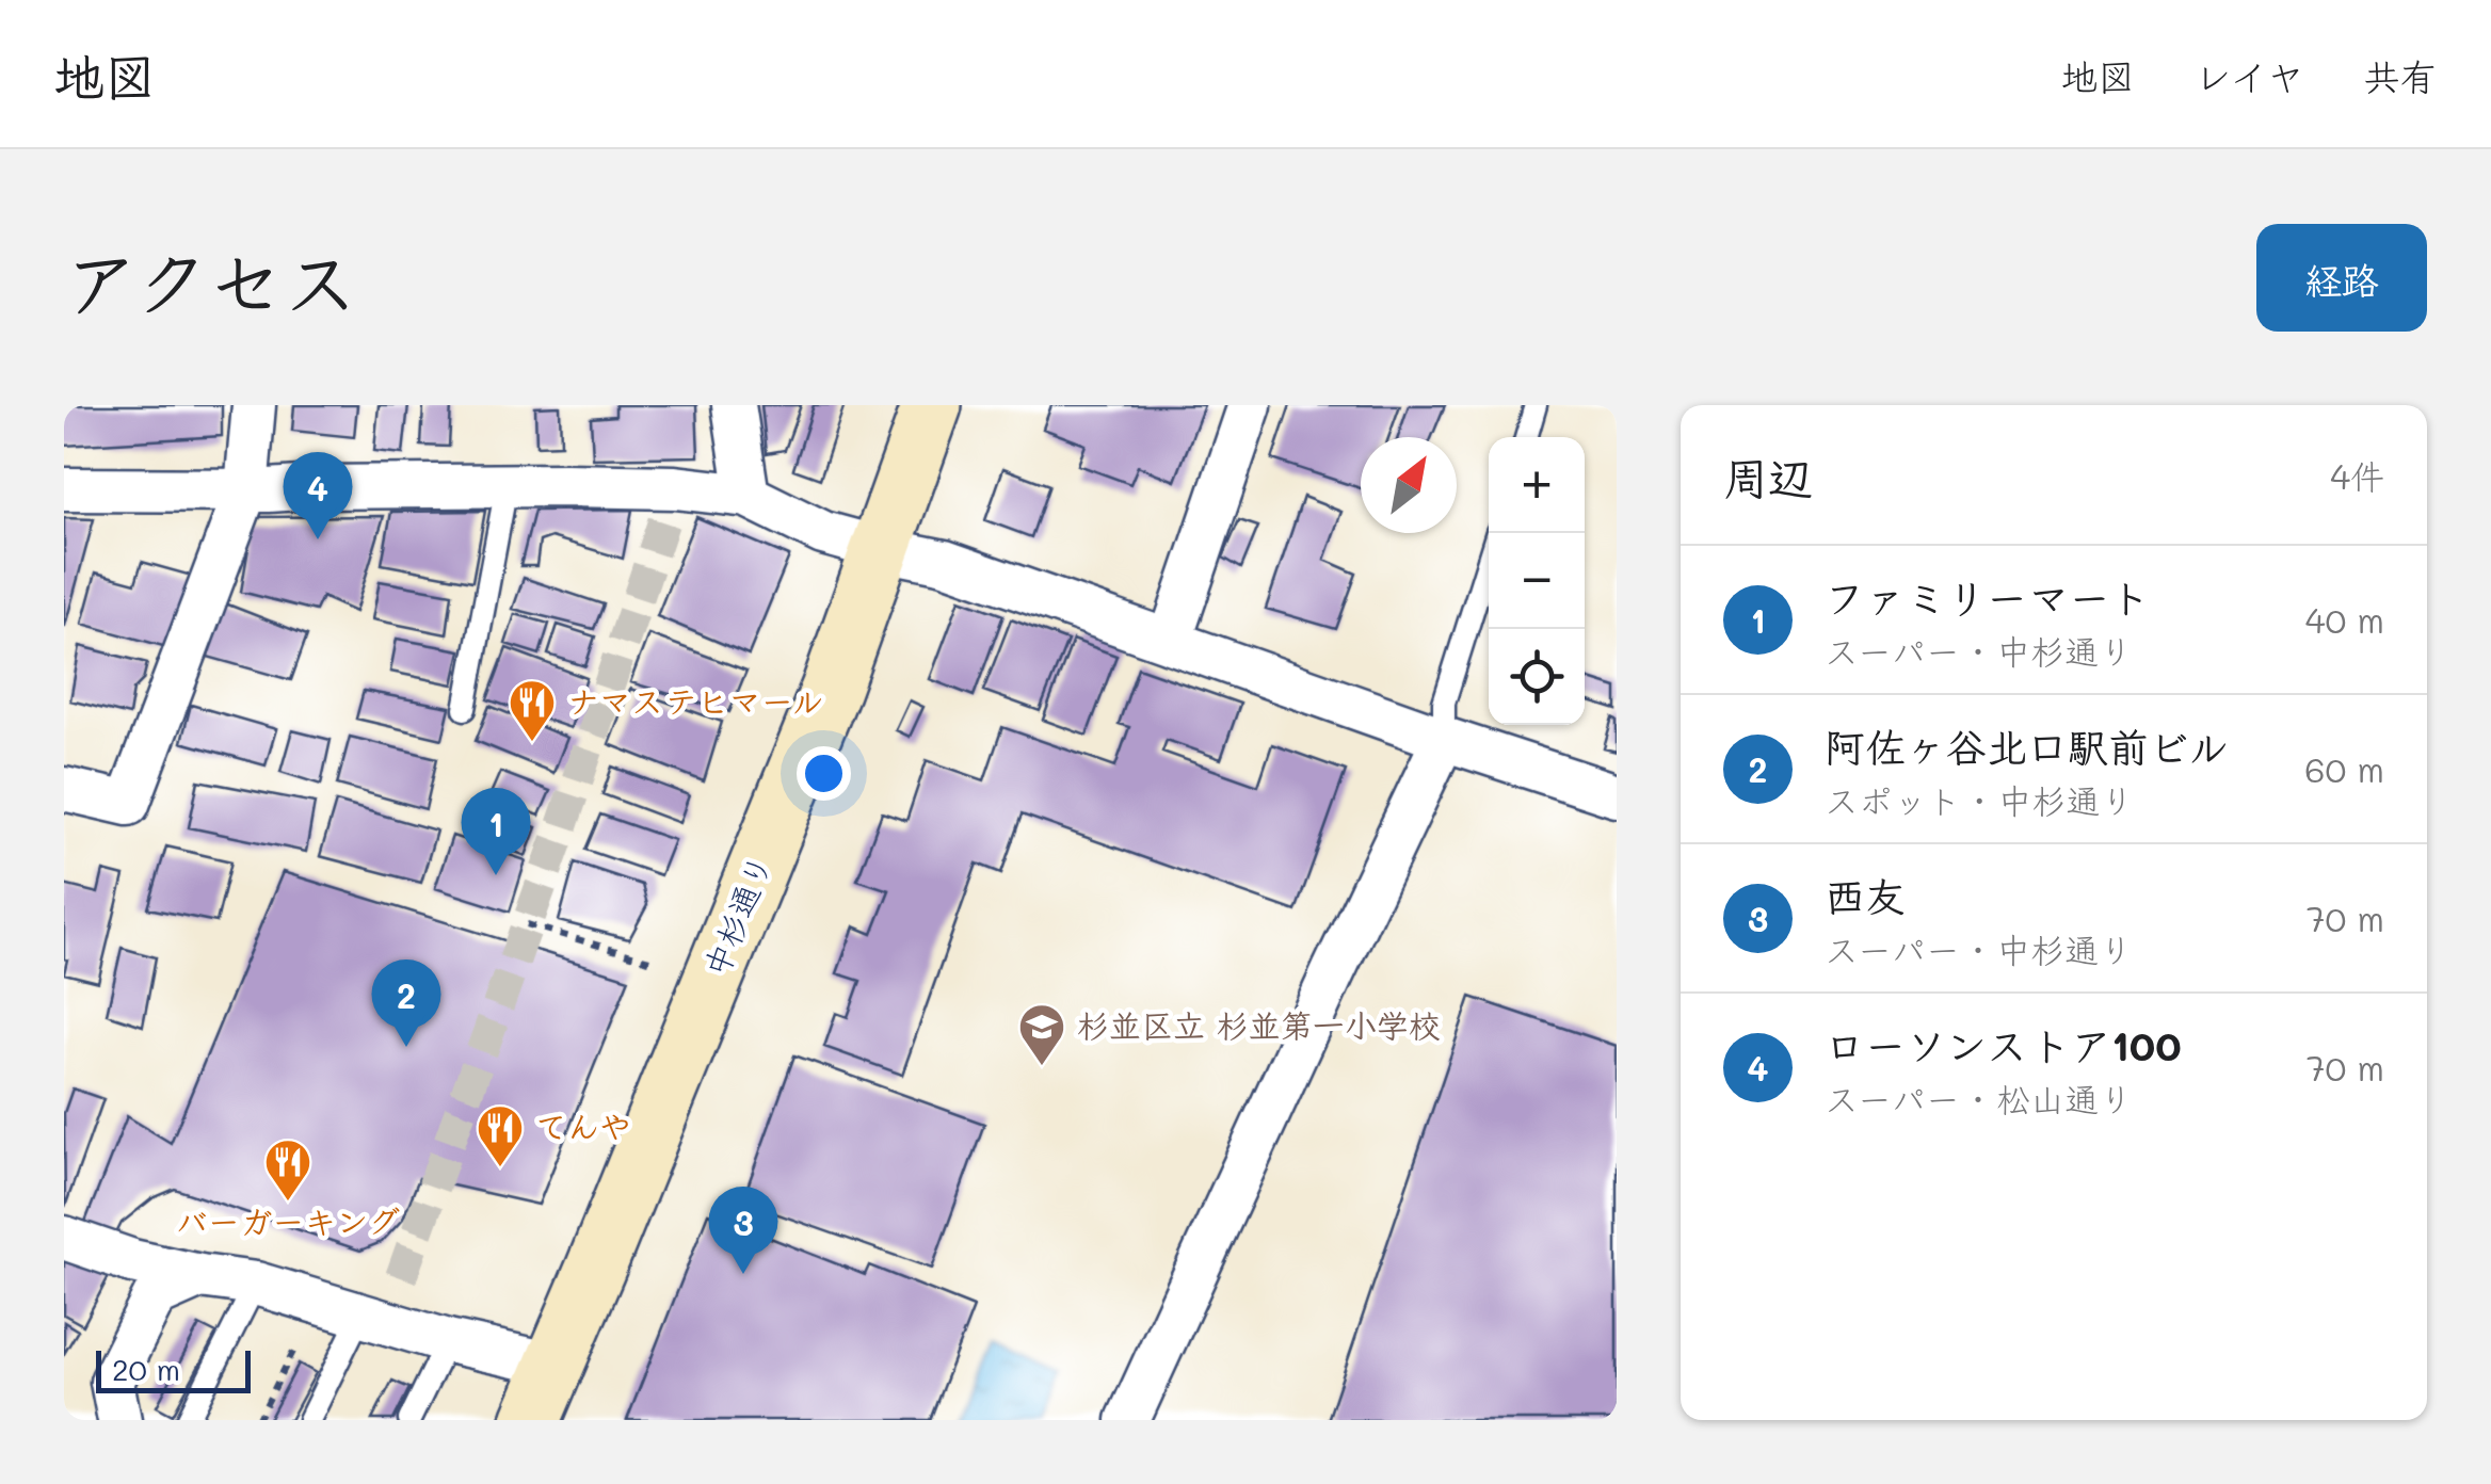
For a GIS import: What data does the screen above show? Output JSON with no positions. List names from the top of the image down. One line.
{"streets":{"main road":["中杉通り"]},"places":{"restaurant":["ナマステヒマール","てんや","バーガーキング"],"school or university":["杉並区立 杉並第一小学校"]},"scale_bar":"20 m","north":"top right","page":{"header":"地図","nav":["地図","レイヤ","共有"],"title":"アクセス","buttons":"経路","heading":["周辺","4件"],"map_buttons":["+","−"],"pins":["4","1","2","3"],"list":[{"mark":"1","name":"ファミリーマート","note":"スーパー · 中杉通り","value":"40 m"},{"mark":"2","name":"阿佐ヶ谷北口駅前ビル","note":"スポット · 中杉通り","value":"60 m"},{"mark":"3","name":"西友","note":"スーパー · 中杉通り","value":"70 m"},{"mark":"4","name":"ローソンストア100","note":"スーパー · 松山通り","value":"70 m"}],"scale":"20 m"}}
